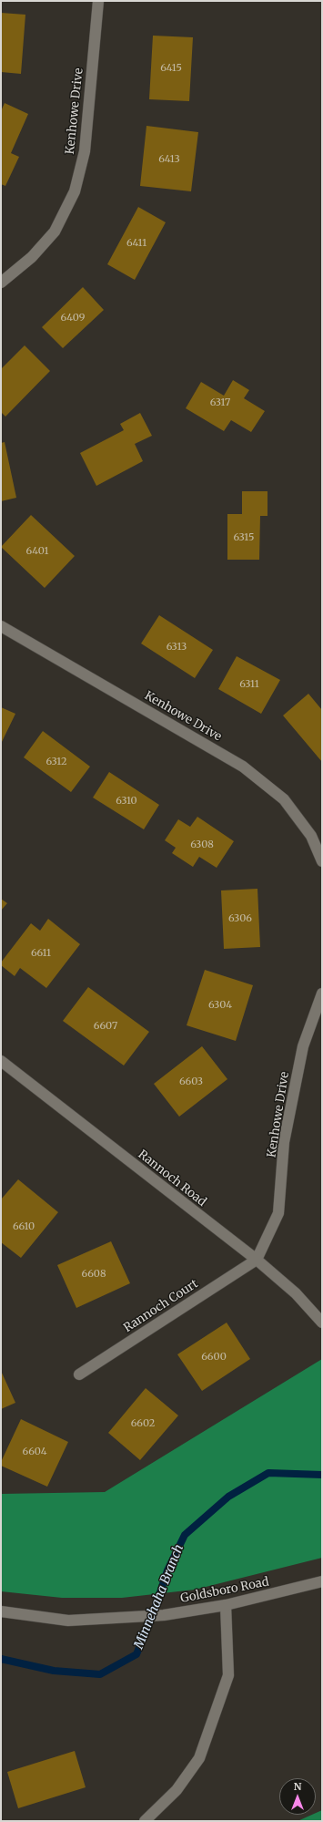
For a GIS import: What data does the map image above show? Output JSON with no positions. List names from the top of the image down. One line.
{"streets":{"street":["Kenhowe Drive","Rannoch Road","Rannoch Court","Goldsboro Road"]},"crossings":[["Kenhowe Drive","Rannoch Road"],["Kenhowe Drive","Rannoch Court"],["Rannoch Road","Rannoch Court"]],"water":["Minnehaha Branch"],"house_numbers":["6415","6413","6411","6409","6317","6315","6401","6313","6311","6312","6310","6308","6306","6611","6304","6607","6603","6610","6608","6600","6602","6604"],"north":"top"}
